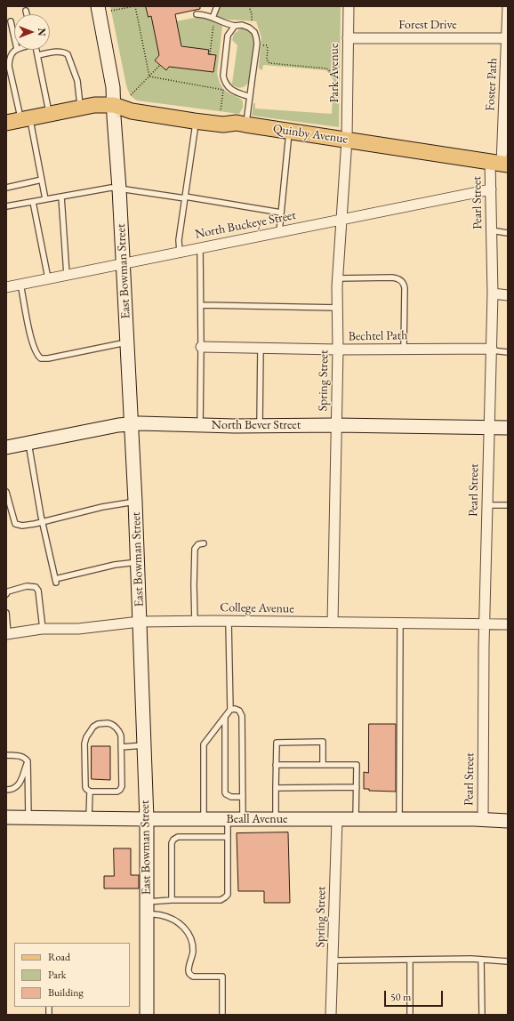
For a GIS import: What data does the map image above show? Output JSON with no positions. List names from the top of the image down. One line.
{"streets":{"main road":["Quinby Avenue","East Bowman Street","North Bever Street","Beall Avenue"],"street":["Forest Drive","Park Avenue","Foster Path","Pearl Street","North Buckeye Street","Bechtel Path","Spring Street","College Avenue"]},"crossings":[["Forest Drive","Park Avenue"],["Forest Drive","Foster Path"],["Park Avenue","Quinby Avenue"],["Park Avenue","Spring Street"],["Foster Path","Quinby Avenue"],["Foster Path","Pearl Street"],["Quinby Avenue","Pearl Street"],["Quinby Avenue","East Bowman Street"],["Quinby Avenue","Spring Street"],["Pearl Street","North Buckeye Street"],["Pearl Street","Bechtel Path"],["Pearl Street","North Bever Street"],["Pearl Street","College Avenue"],["Pearl Street","Beall Avenue"],["North Buckeye Street","East Bowman Street"],["North Buckeye Street","Spring Street"],["East Bowman Street","North Bever Street"],["East Bowman Street","College Avenue"],["East Bowman Street","Beall Avenue"],["Bechtel Path","Spring Street"],["Spring Street","North Bever Street"],["Spring Street","College Avenue"],["Spring Street","Beall Avenue"]],"legend":["Road","Park","Building"],"scale_bar":"50 m","north":"right"}
